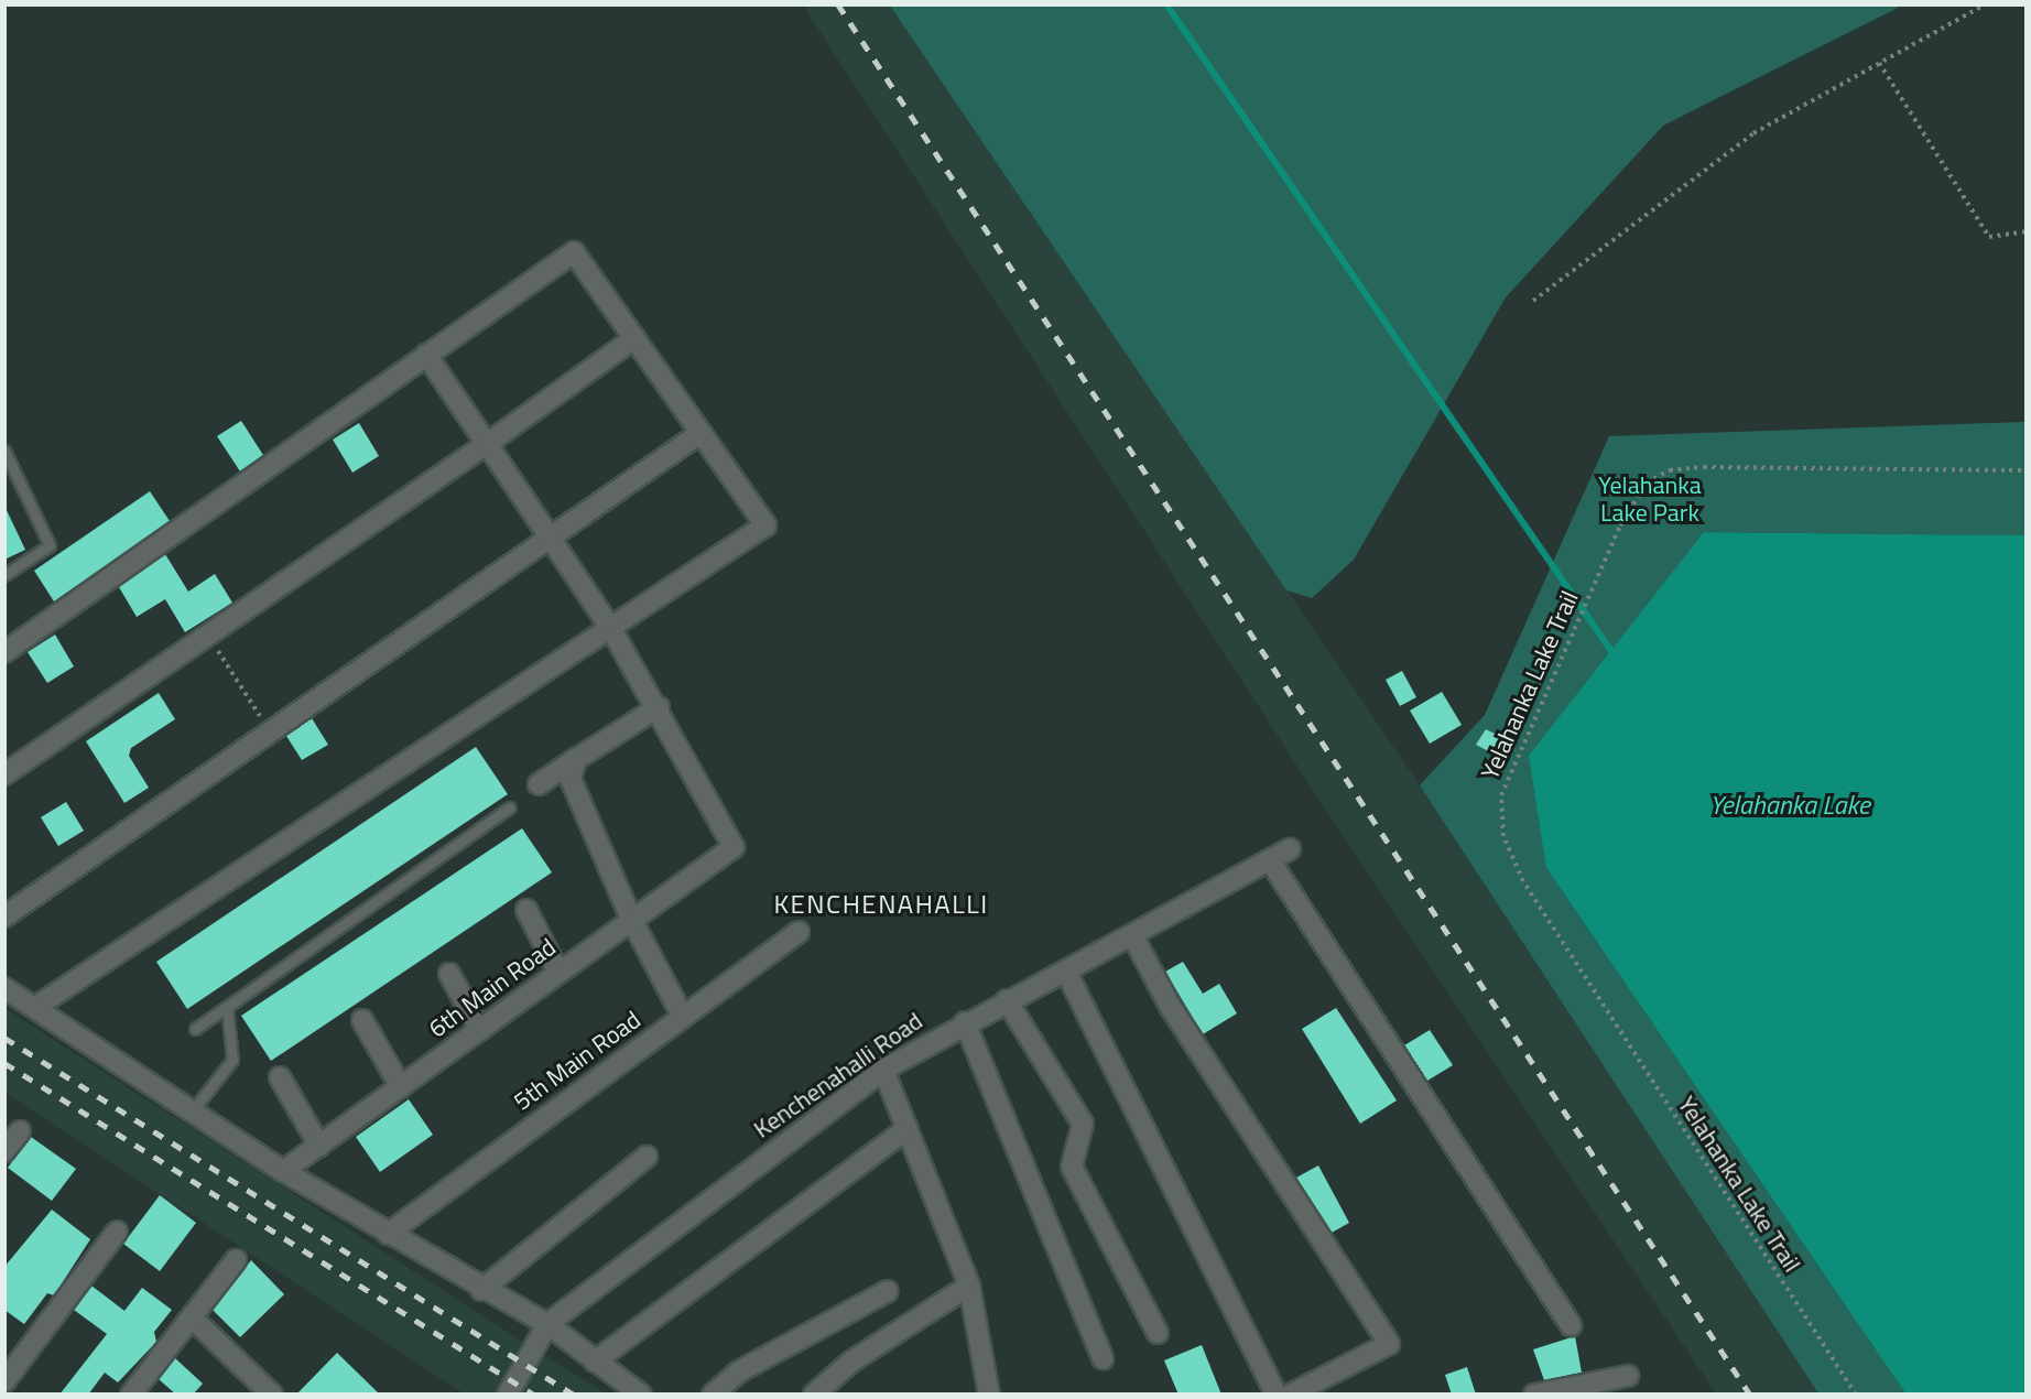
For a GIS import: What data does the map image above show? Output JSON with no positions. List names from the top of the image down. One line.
{"streets":{"street":["6th Main Road","5th Main Road","Kenchenahalli Road"],"path":["Yelahanka Lake Trail"]},"districts":["KENCHENAHALLI"],"water":["Yelahanka Lake"],"parks":["Yelahanka Lake Park"]}
